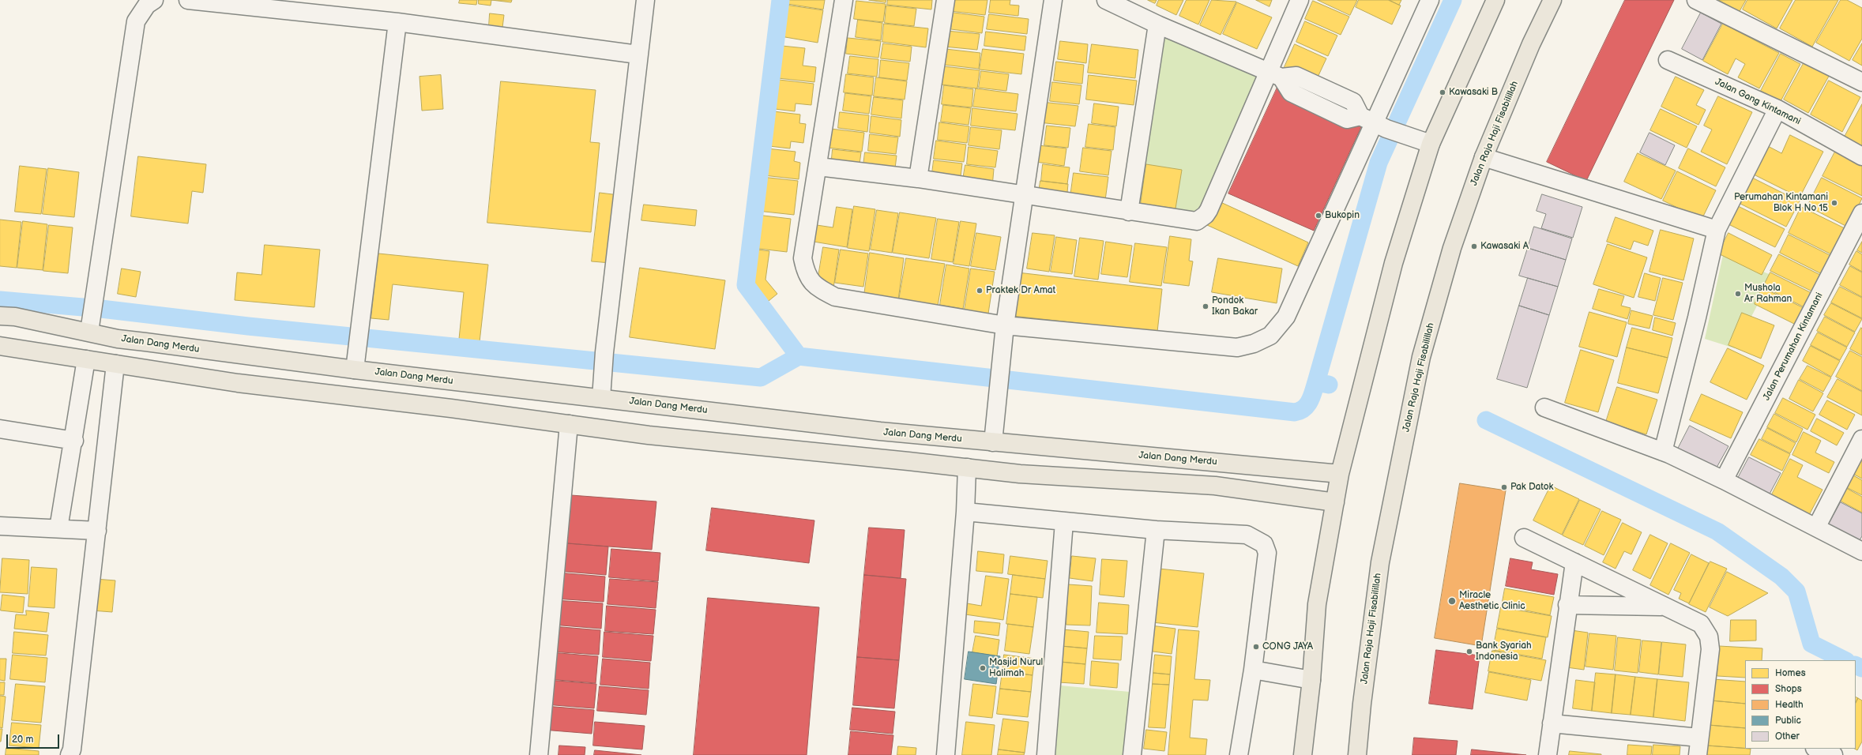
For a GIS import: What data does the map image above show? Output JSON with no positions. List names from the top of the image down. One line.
{"streets":{"main road":["Jalan Raja Haji Fisabilillah","Jalan Dang Merdu"],"street":["Jalan Gang Kintamani","Jalan Perumahan Kintamani"]},"places":["Kawasaki B","Perumahan Kintamani Blok H No 15","Bukopin","Kawasaki A","Praktek Dr Amat","Mushola Ar Rahman","Pondok Ikan Bakar","Pak Datok","Miracle Aesthetic Clinic","CONG JAYA","Bank Syariah Indonesia","Masjid Nurul Halimah"],"legend":["Homes","Shops","Health","Public","Other"],"scale_bar":"20 m"}
